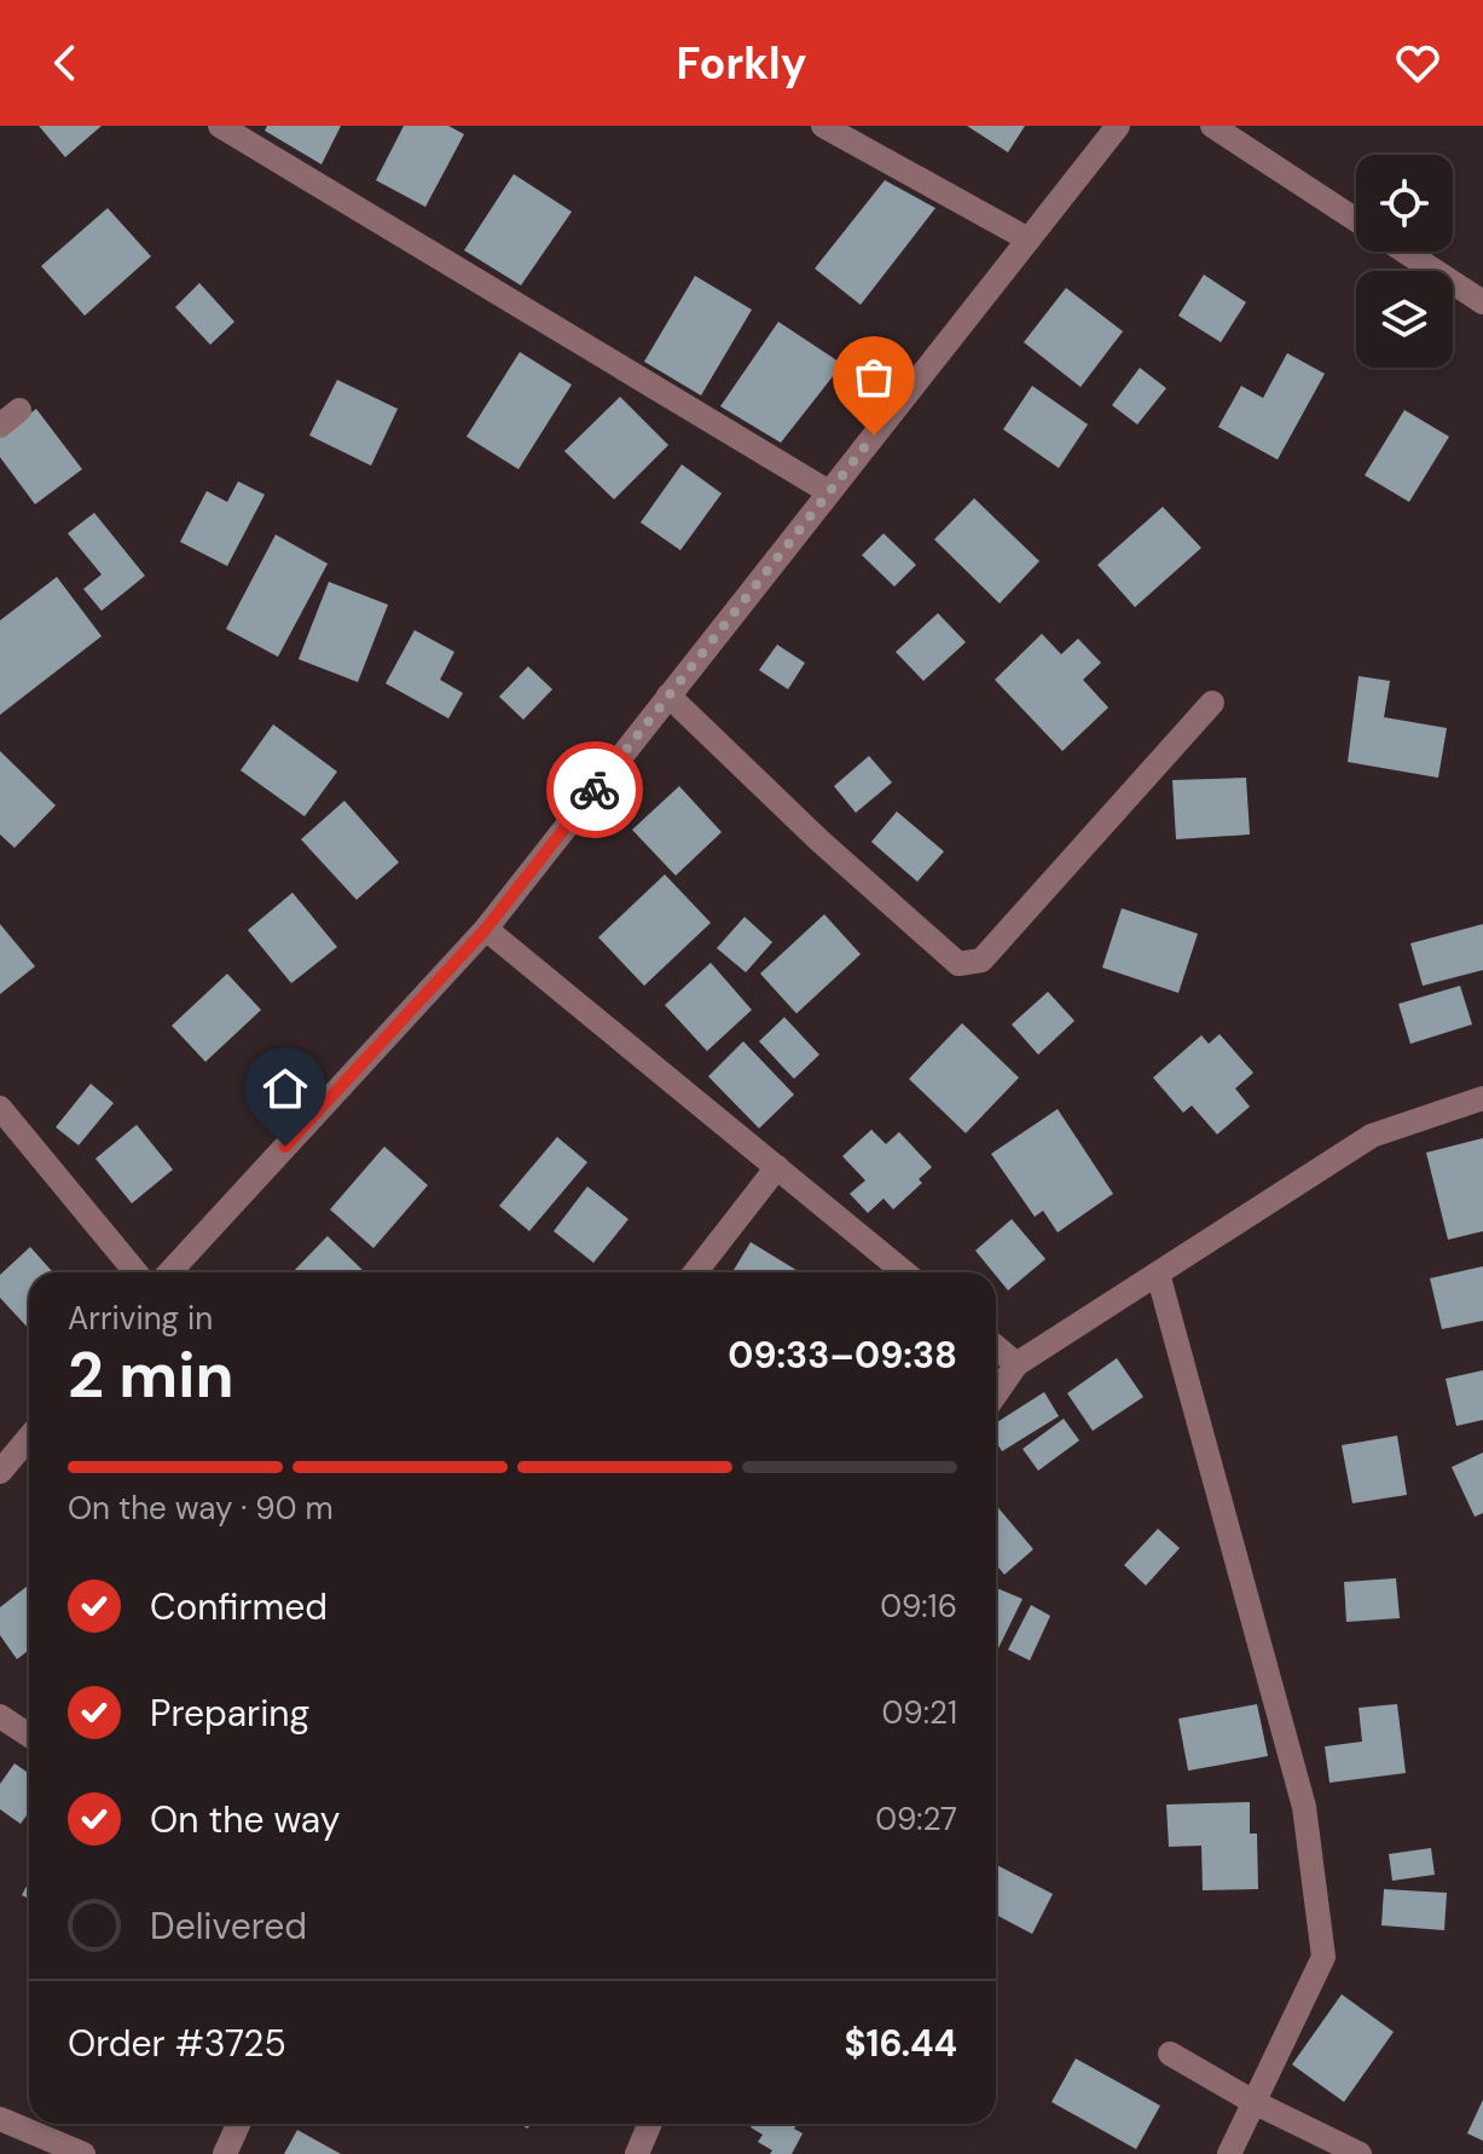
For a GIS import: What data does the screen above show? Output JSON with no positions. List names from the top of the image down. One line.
{"page":{"header":"Forkly","heading":["2 min","Arriving in","09:33–09:38"],"panel":["Order #3725","$16.44"],"bar":"On the way · 90 m","list":[["Confirmed","09:16"],["Preparing","09:21"],["On the way","09:27"],"Delivered"]}}
